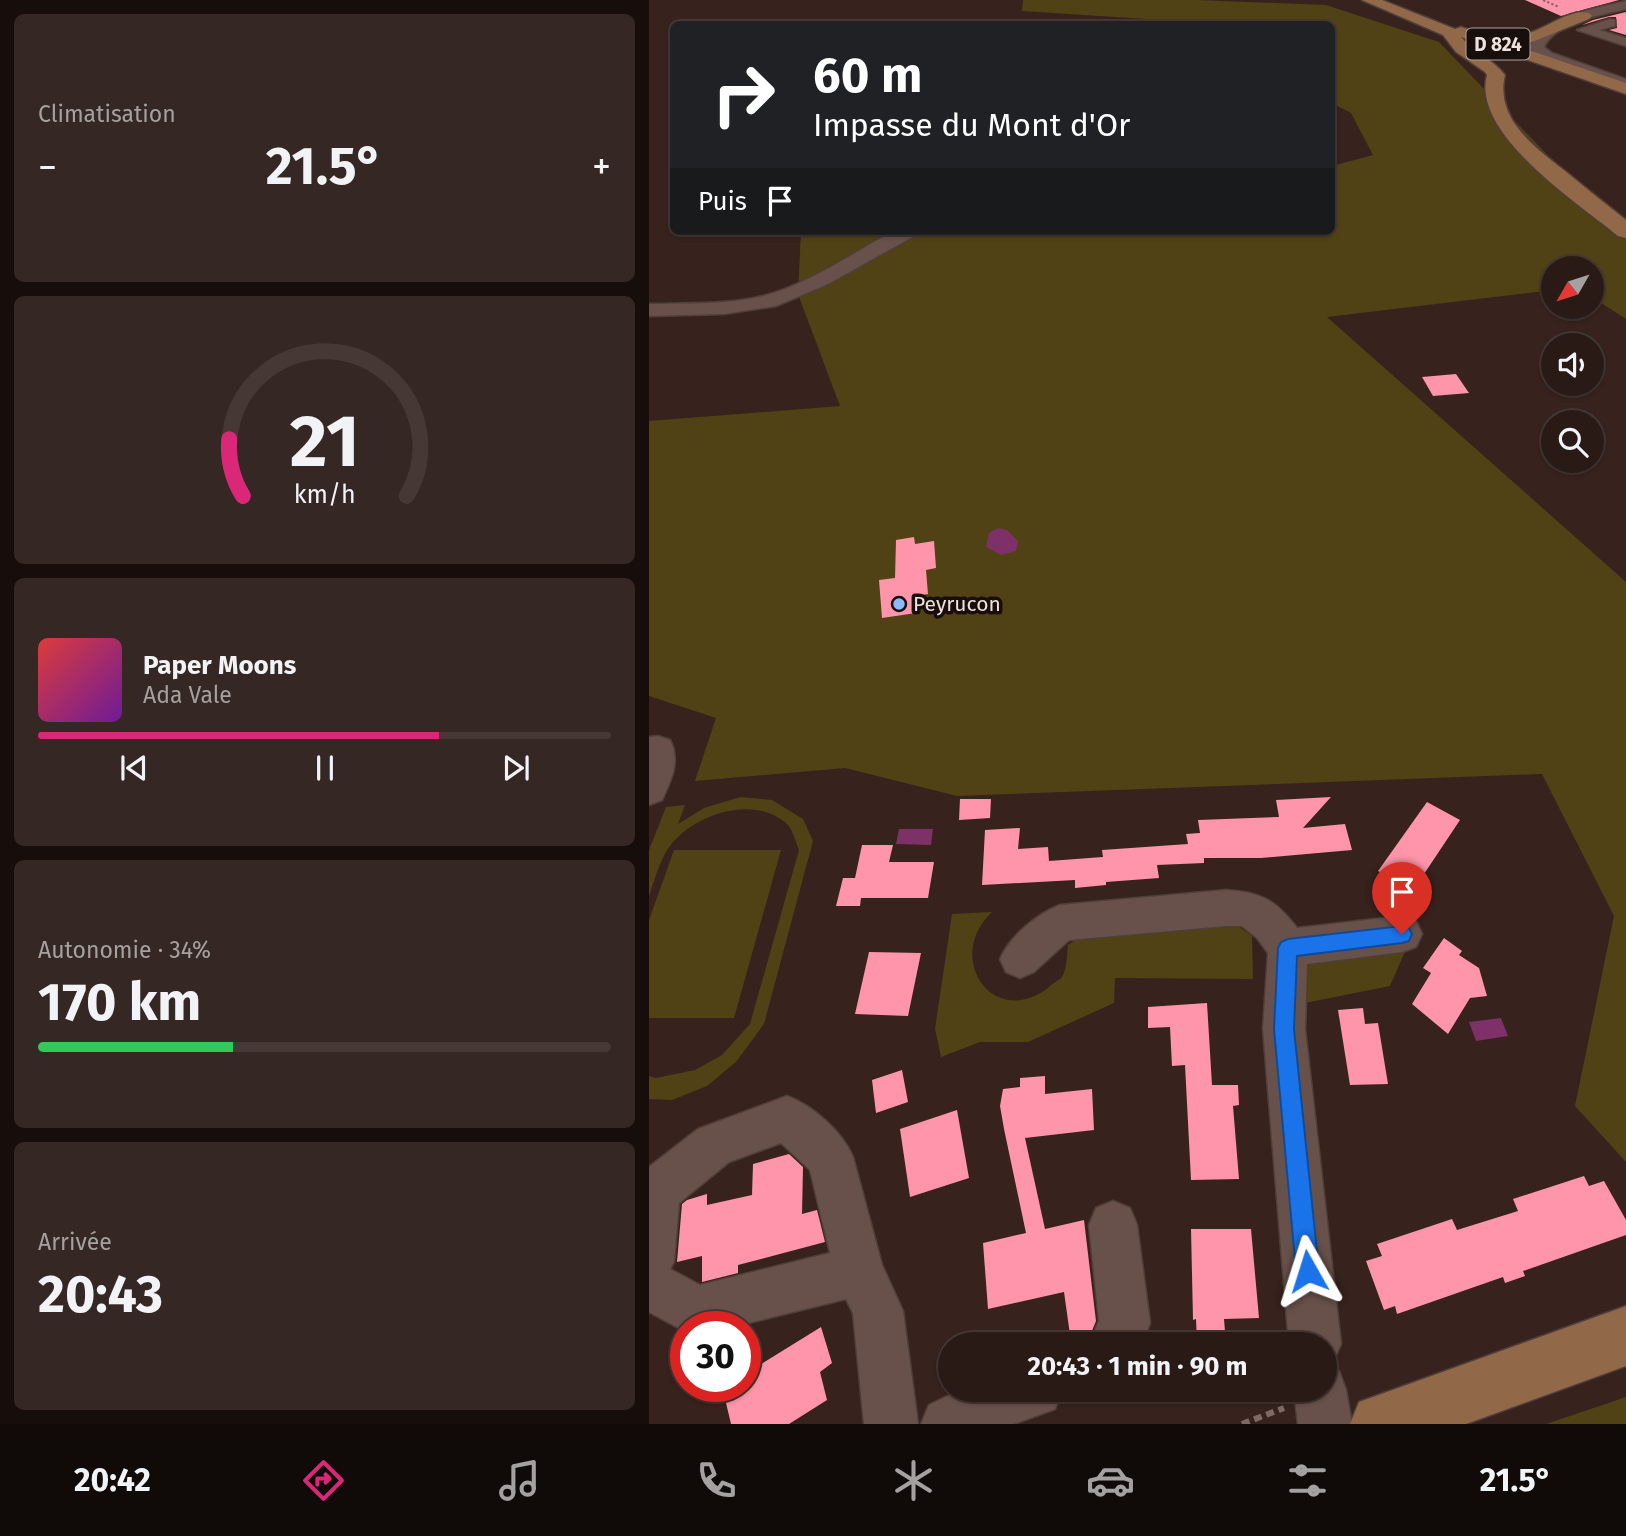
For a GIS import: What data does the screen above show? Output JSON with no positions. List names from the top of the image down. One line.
{"streets":{"main road":["D 824"]},"places":["Peyrucon"],"north":"bottom left","page":{"tile":["Climatisation",["Autonomie · 34%","170 km"],["Arrivée","20:43"]],"turn":["60 m","Impasse du Mont d'Or"],"heat":["−","21.5°","+"],"then":"Puis","song":["Paper Moons","Ada Vale"],"limit":"30","trip":"20:43 · 1 min · 90 m","tabs":["20:42","21.5°"],"gauge":["21","km/h"]}}
